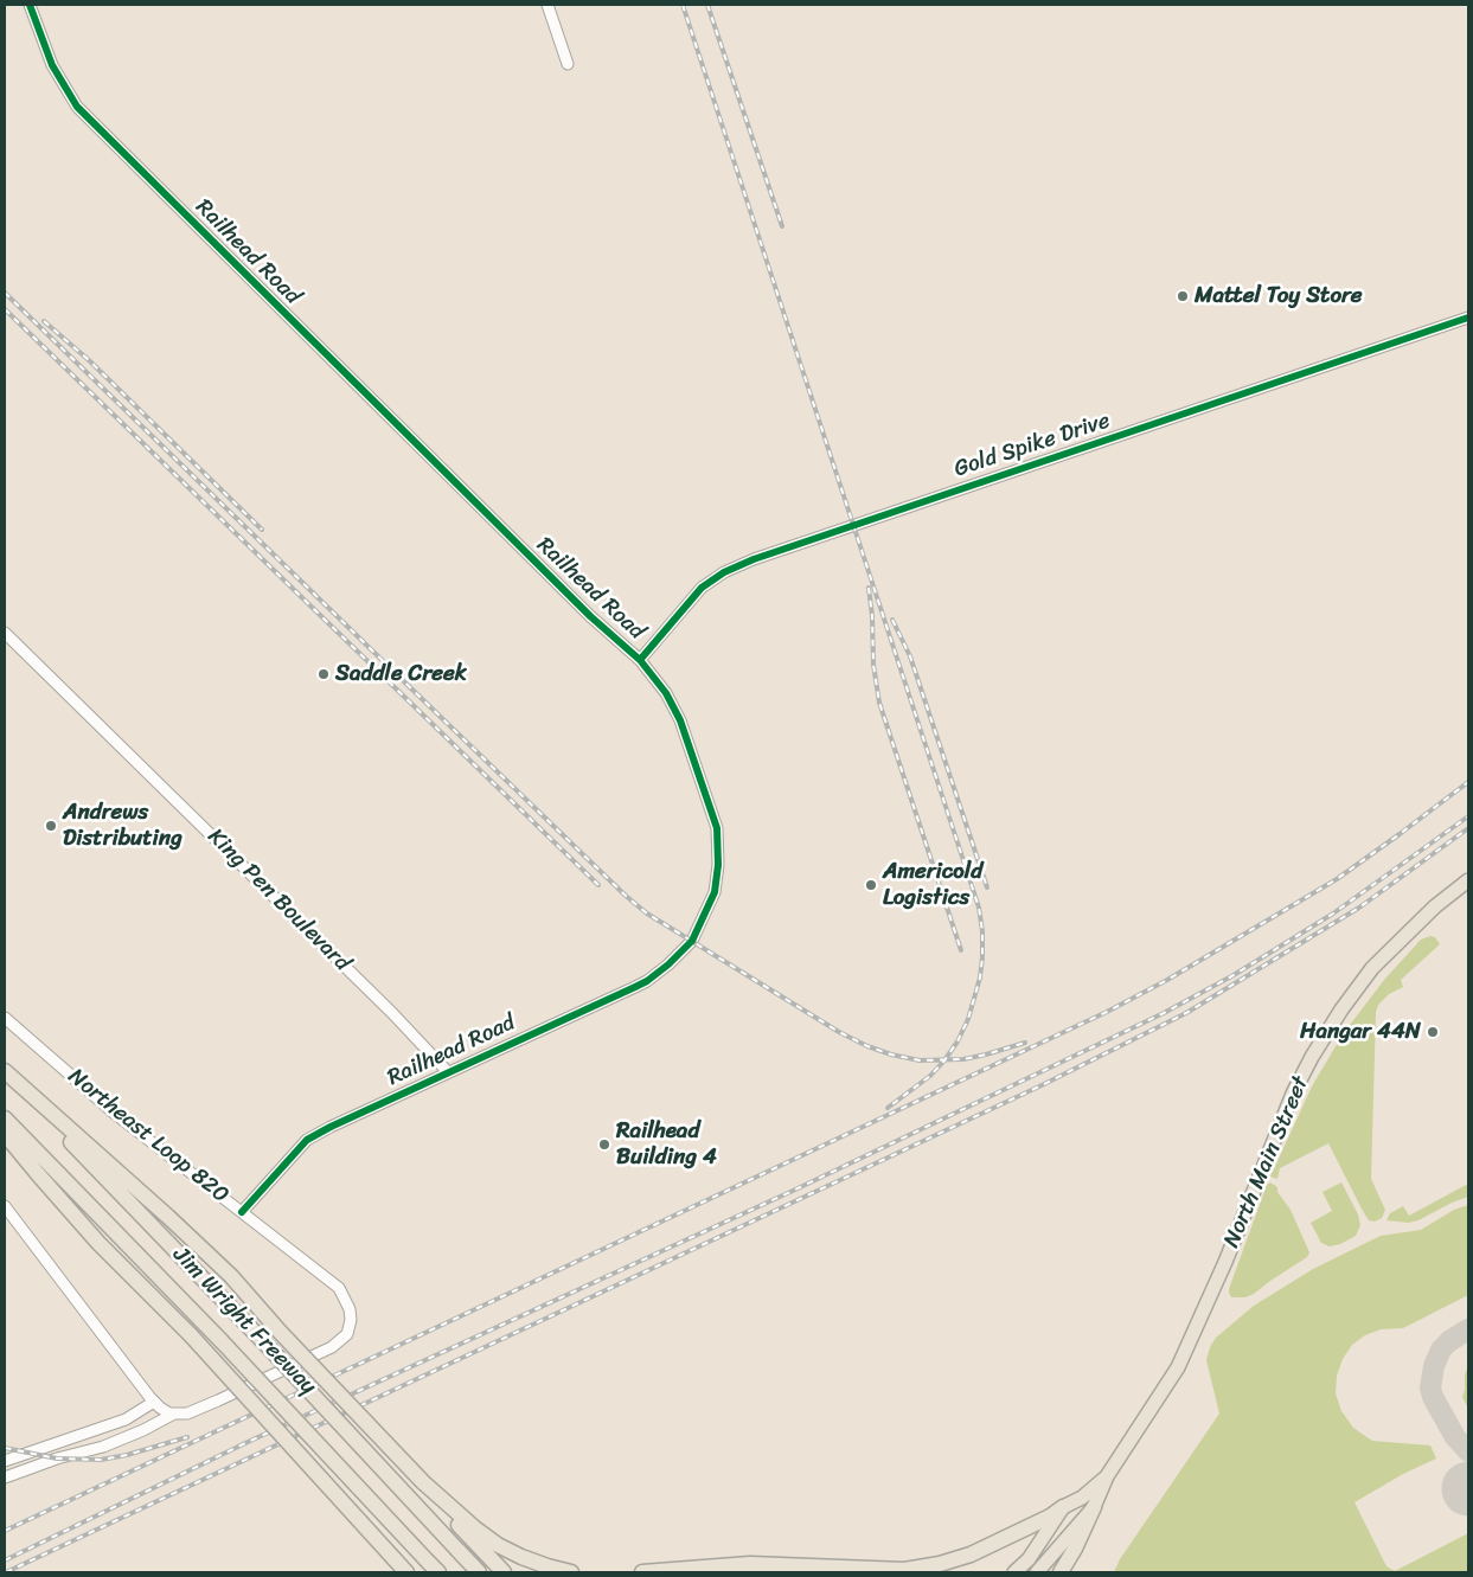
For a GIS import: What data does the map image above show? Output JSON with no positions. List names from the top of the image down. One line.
{"streets":{"highway":["Jim Wright Freeway"],"main road":["North Main Street"],"street":["Railhead Road","Gold Spike Drive","King Pen Boulevard","Northeast Loop 820"]},"crossings":[["Railhead Road","Gold Spike Drive"],["Railhead Road","King Pen Boulevard"],["Railhead Road","Northeast Loop 820"]],"places":["Mattel Toy Store","Saddle Creek","Andrews Distributing","Americold Logistics","Hangar 44N","Railhead Building 4"]}
